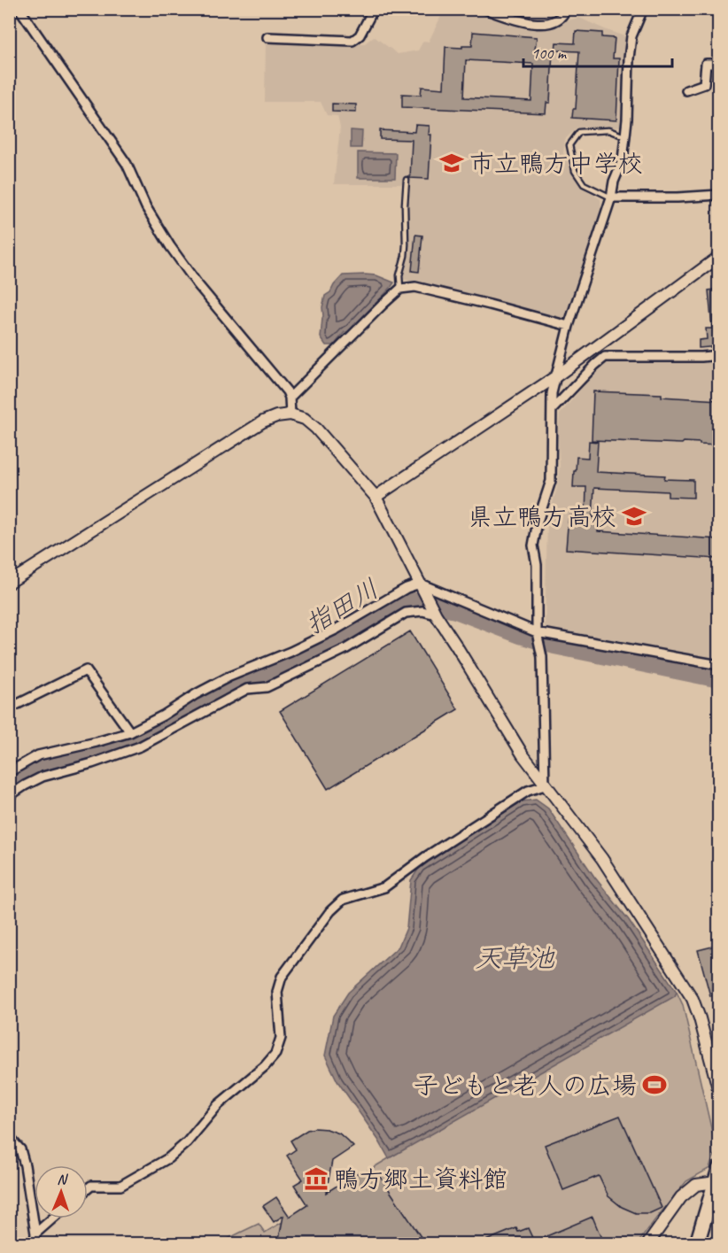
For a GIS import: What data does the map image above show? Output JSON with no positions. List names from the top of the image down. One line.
{"water":["指田川","天草池"],"places":{"school or university":["市立鴨方中学校","県立鴨方高校"],"sports":["子どもと老人の広場"],"museum":["鴨方郷土資料館"]},"scale_bar":"100 m","north":"top"}
